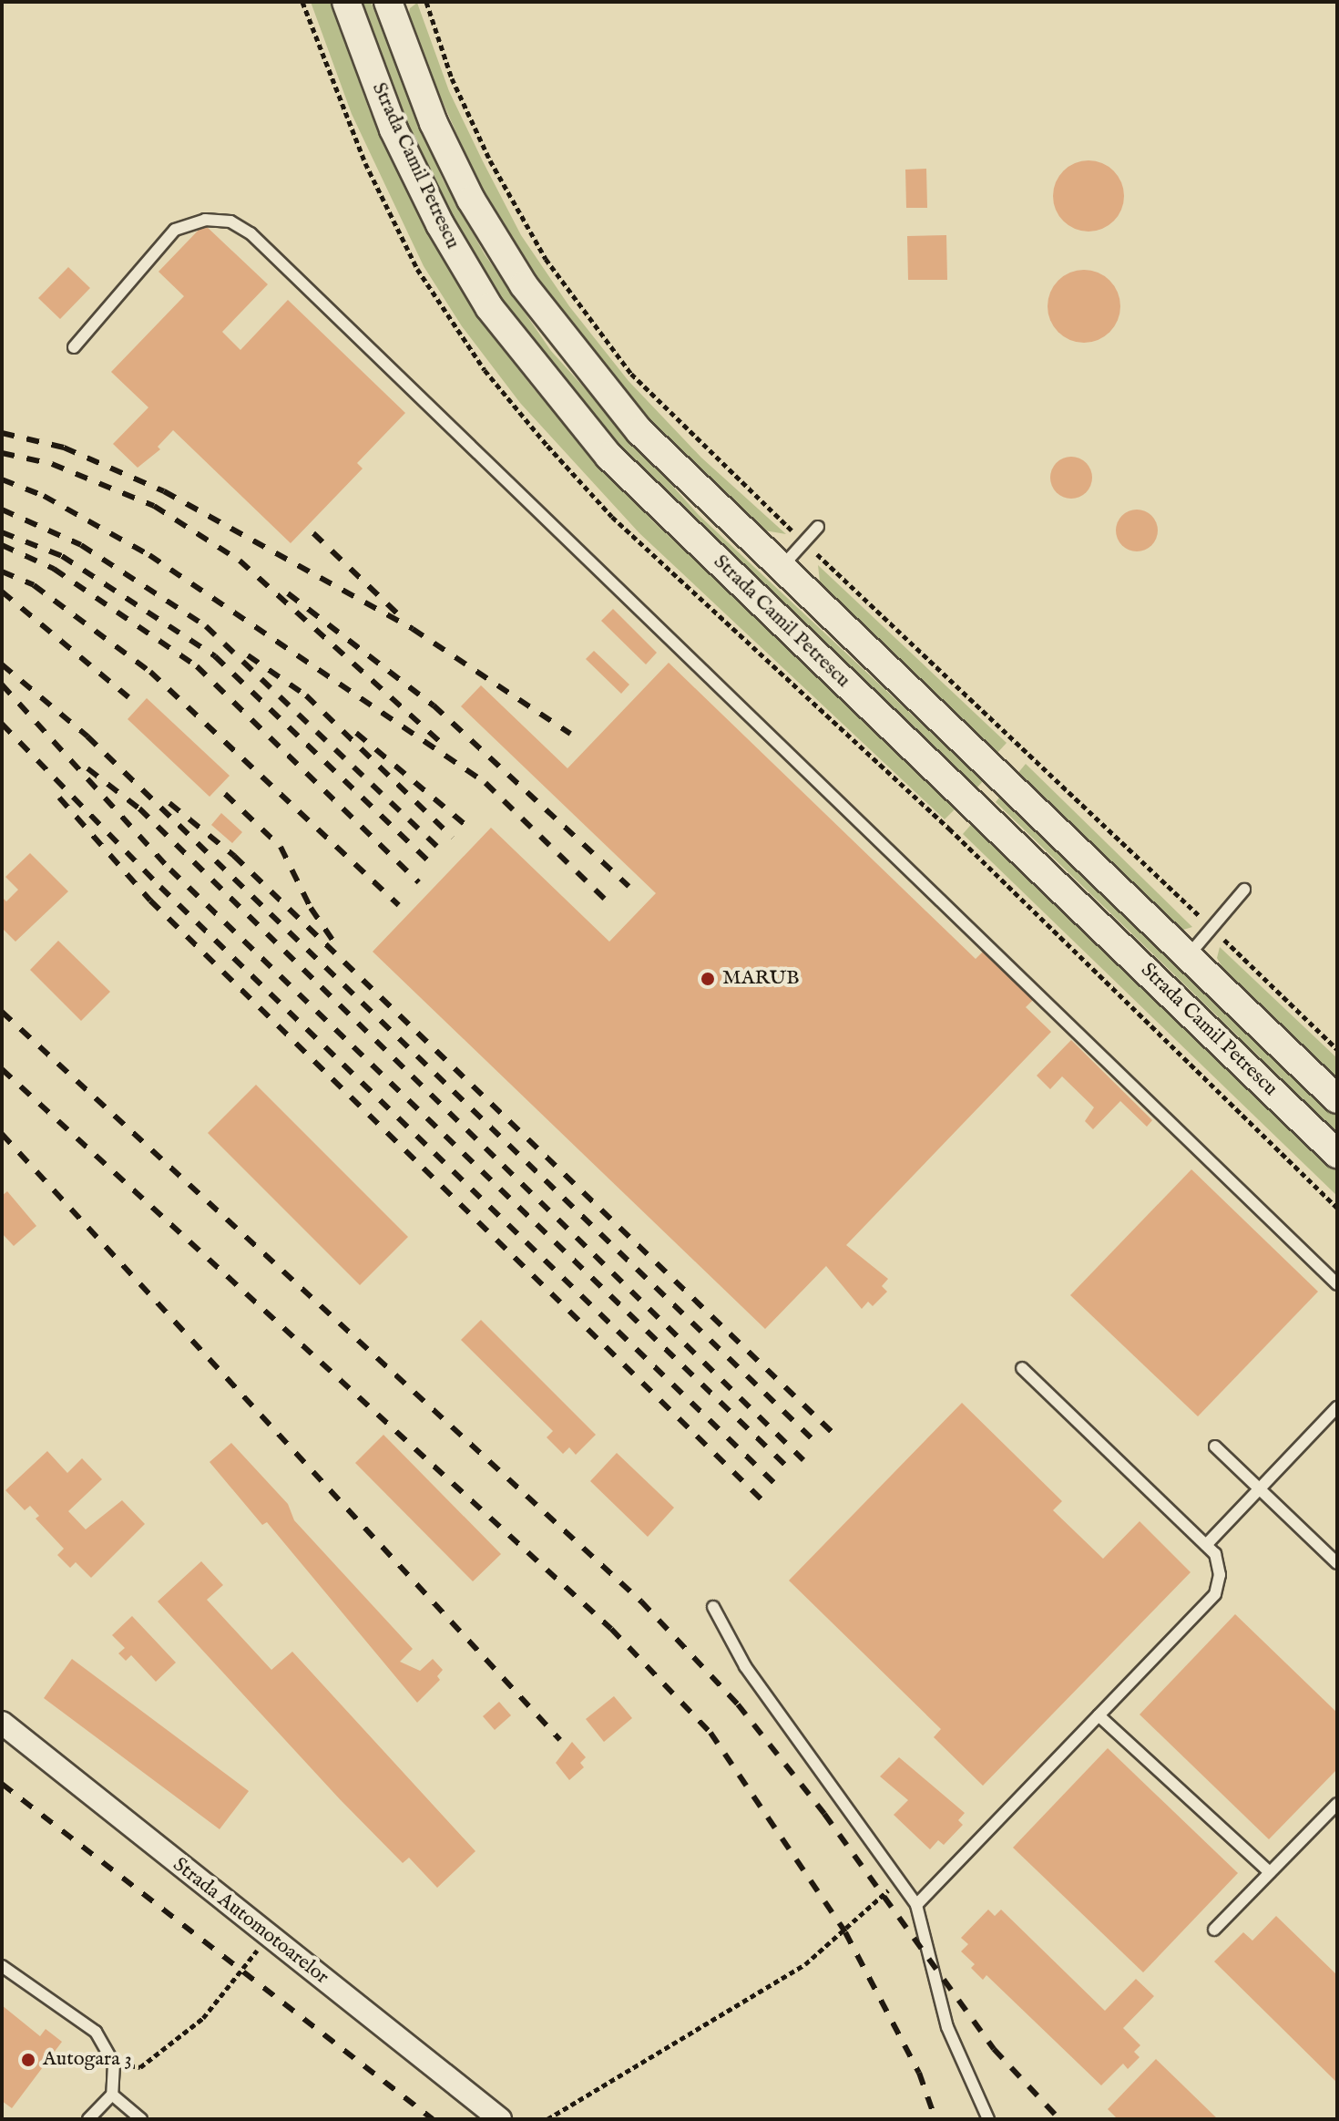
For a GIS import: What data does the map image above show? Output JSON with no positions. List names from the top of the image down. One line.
{"streets":{"street":["Strada Camil Petrescu","Strada Automotoarelor"]},"places":["MARUB","Autogara 3"]}
